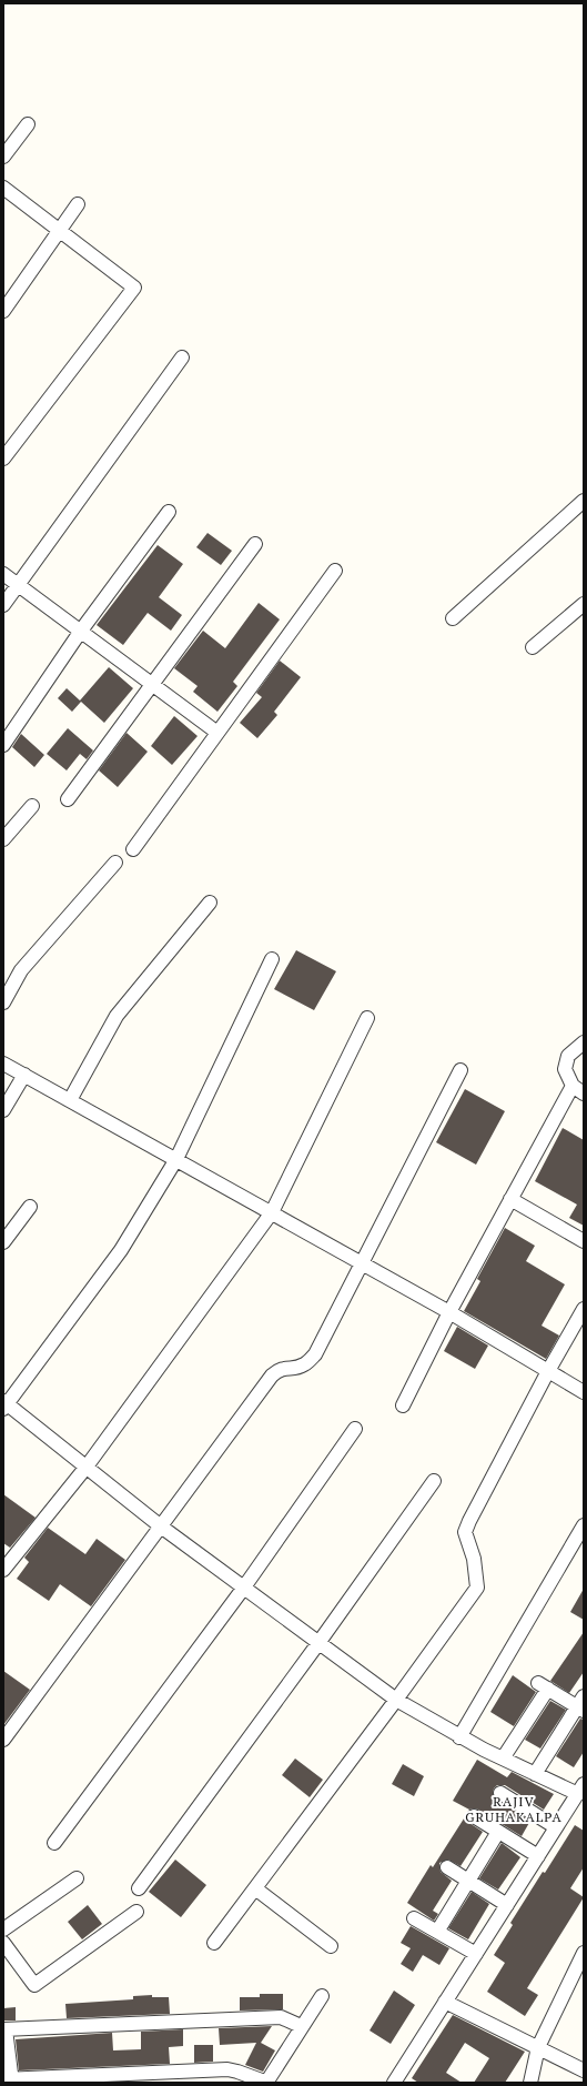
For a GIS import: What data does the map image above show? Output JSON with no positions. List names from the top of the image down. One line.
{"districts":["RAJIV GRUHAKALPA"]}
